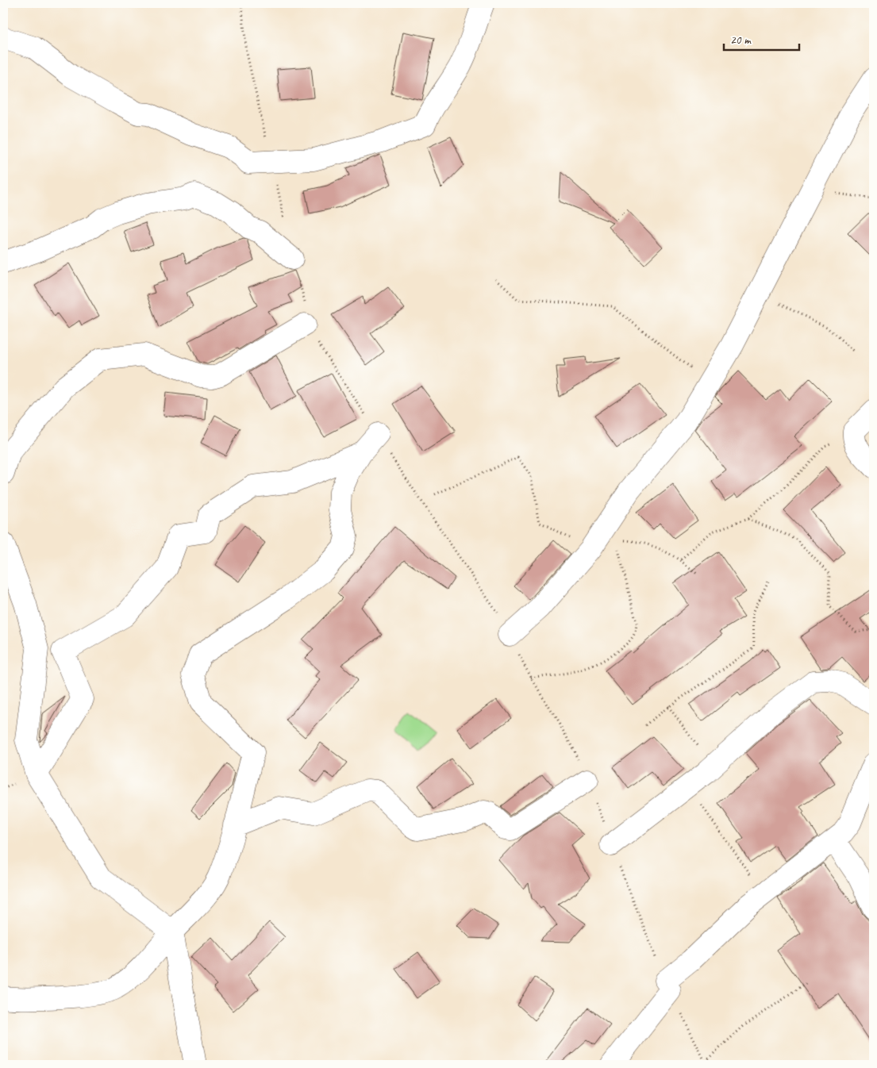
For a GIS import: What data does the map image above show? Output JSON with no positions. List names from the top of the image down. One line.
{"scale_bar":"20 m"}
